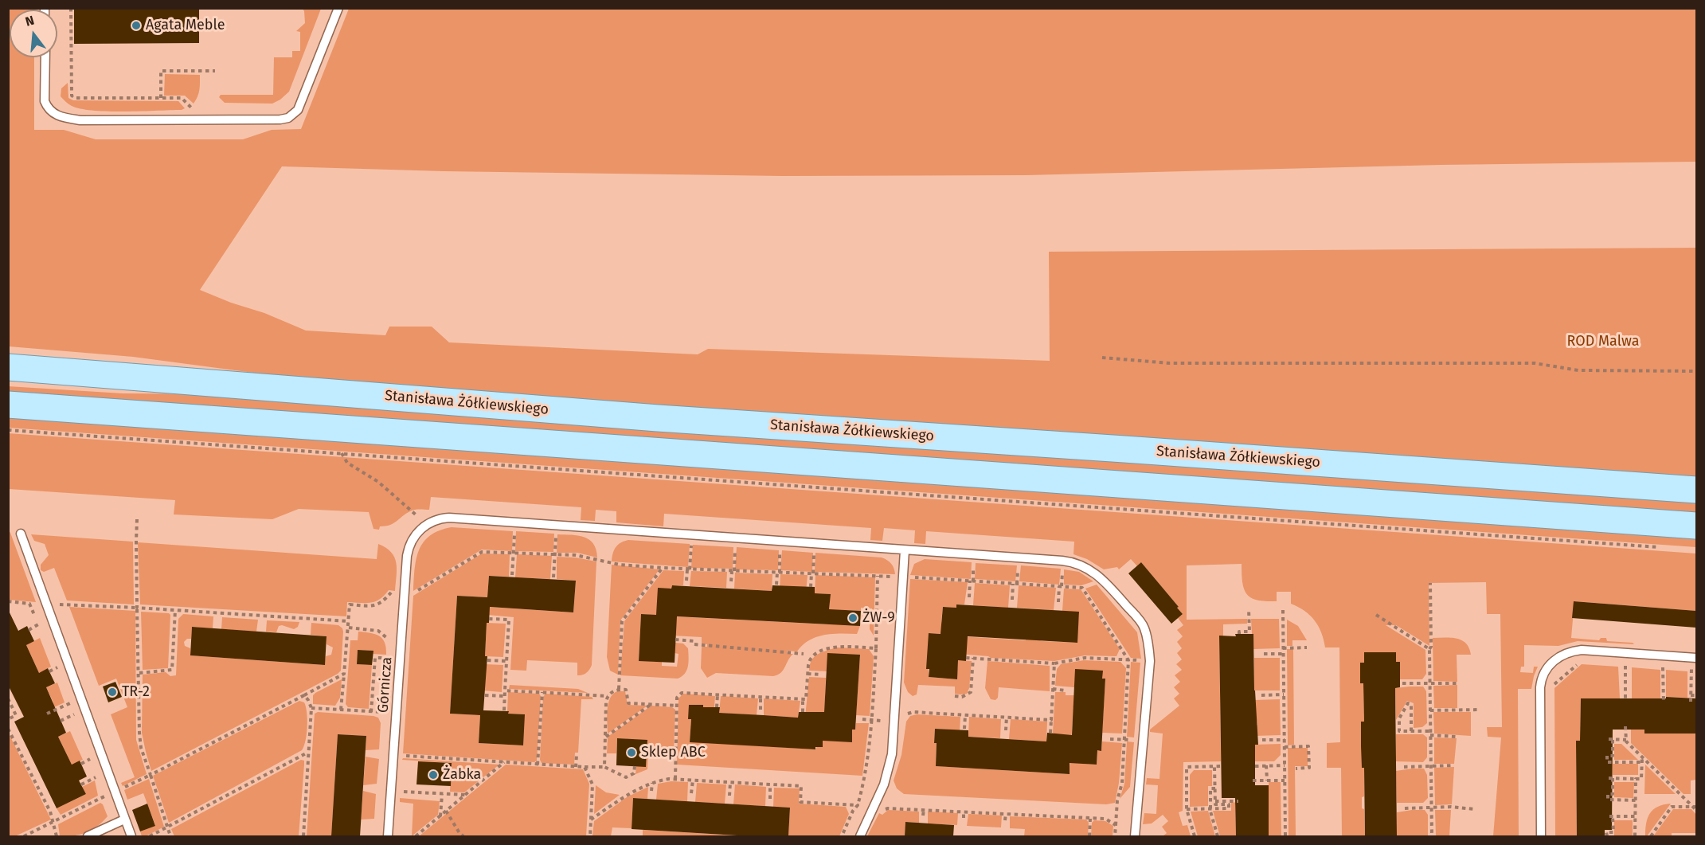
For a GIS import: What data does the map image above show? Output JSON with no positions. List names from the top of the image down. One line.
{"streets":{"main road":["Stanisława Żółkiewskiego"],"lane":["Górnicza"]},"parks":["ROD Malwa"],"places":["Agata Meble","ŻW-9","TR-2","Sklep ABC","Żabka"],"north":"top"}
